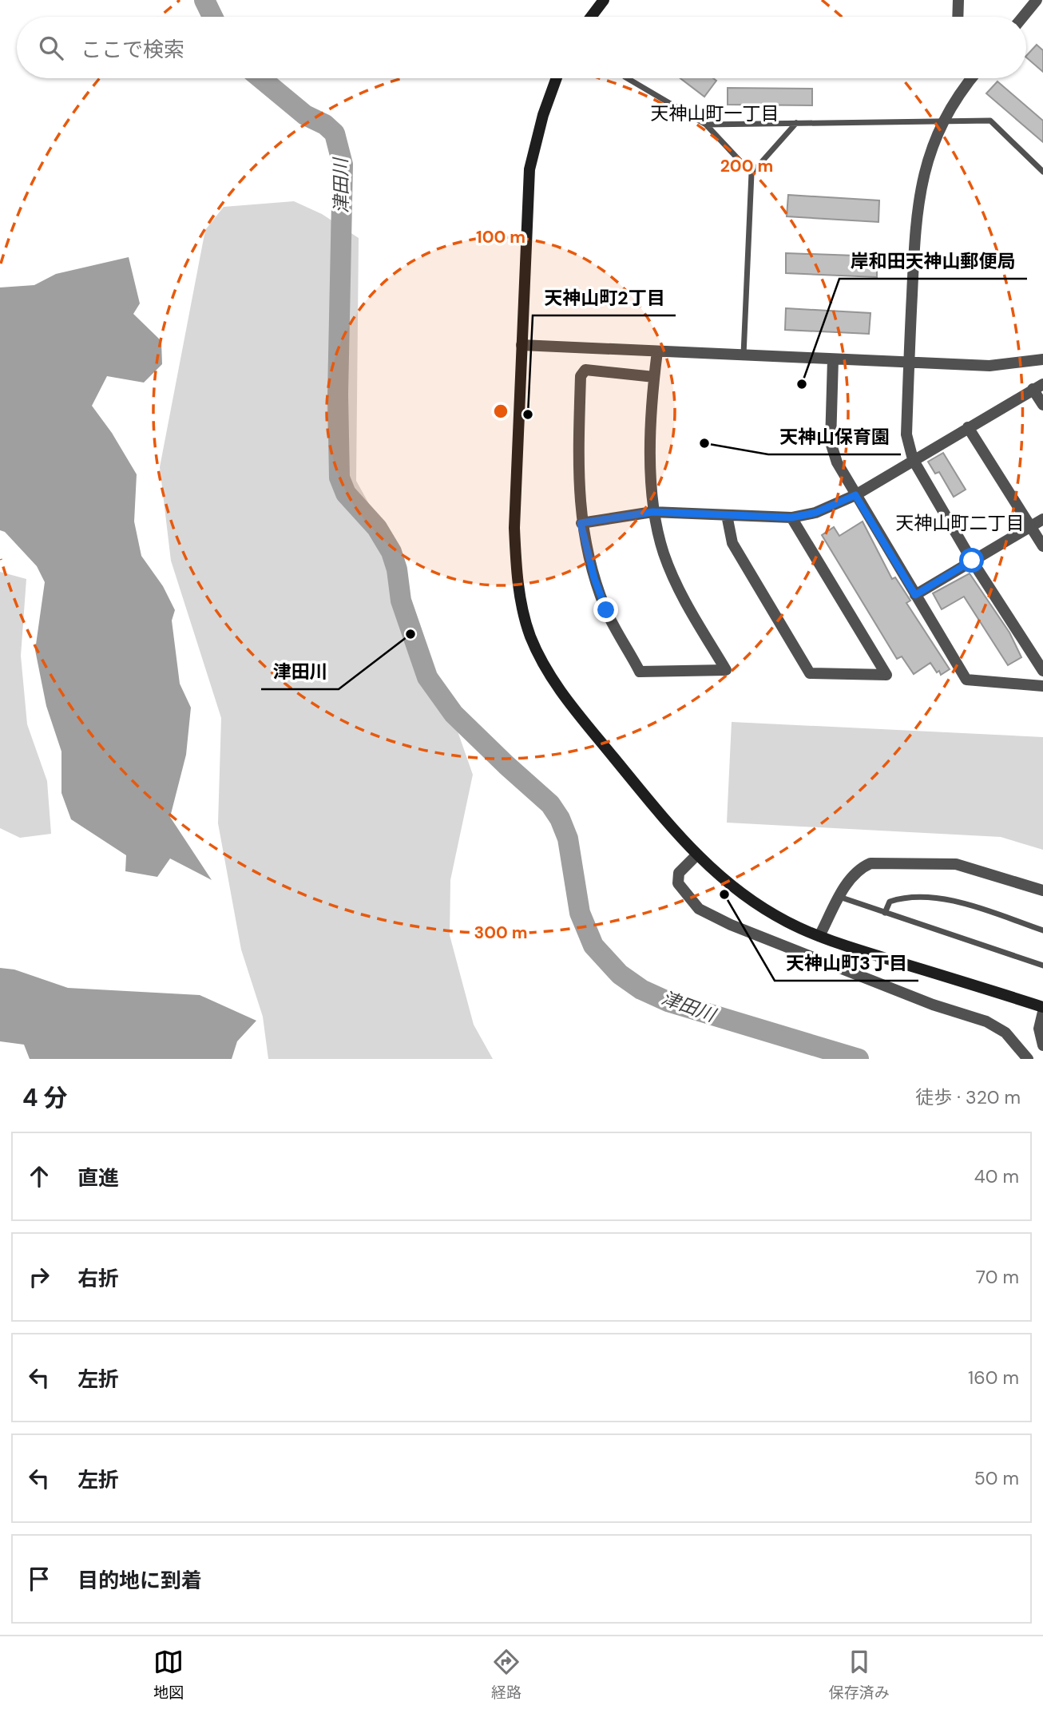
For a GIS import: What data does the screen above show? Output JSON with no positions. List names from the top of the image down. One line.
{"districts":["天神山町一丁目","天神山町二丁目"],"water":["津田川"],"places":["岸和田天神山郵便局","天神山町2丁目","天神山保育園","津田川","天神山町3丁目"],"page":{"search":"ここで検索","heading":["4 分","徒歩 · 320 m"],"list":[["直進","40 m"],["右折","70 m"],["左折","160 m"],["左折","50 m"],"目的地に到着"],"nav":["地図","経路","保存済み"]},"rings":["200 m","100 m","300 m"]}
